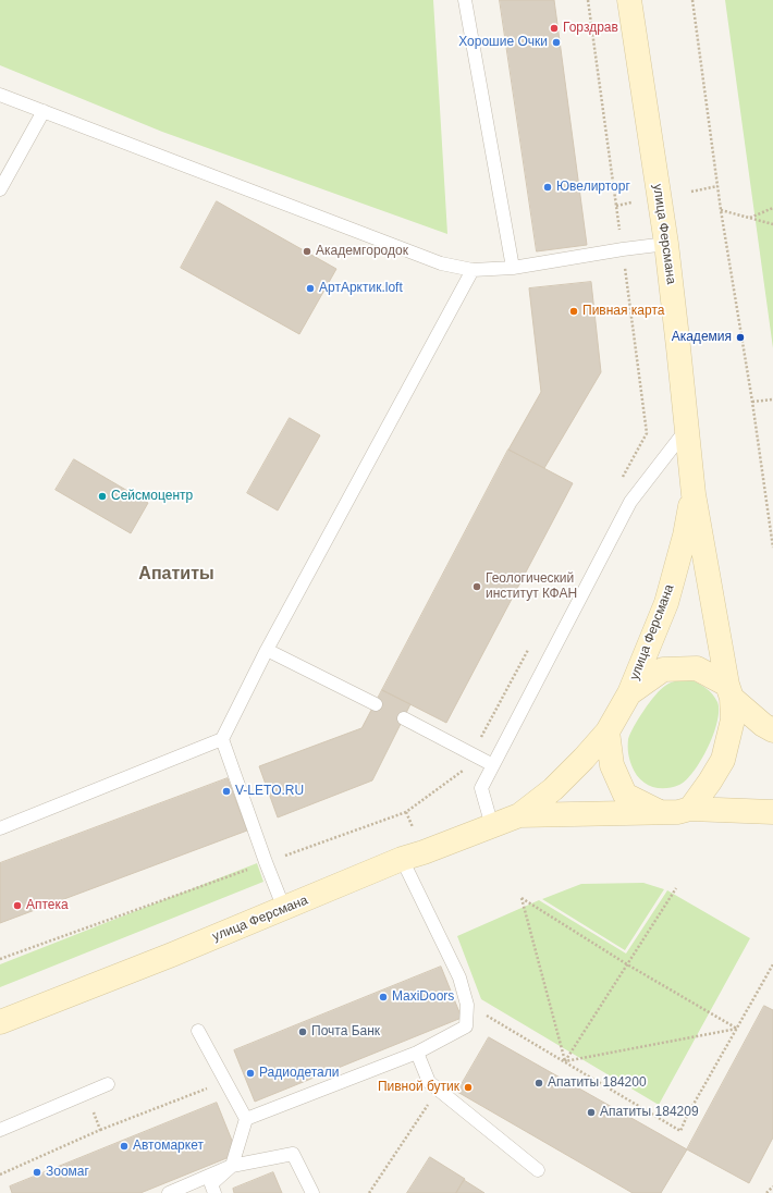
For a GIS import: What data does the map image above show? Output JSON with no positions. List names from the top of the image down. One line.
{"streets":{"street":["улица Ферсмана"]},"districts":["Апатиты"],"places":["Горздрав","Хорошие Очки","Ювелирторг","Академгородок","АртАрктик.loft","Пивная карта","Академия","Сейсмоцентр","Геологический институт КФАН","V-LETO.RU","Аптека","MaxiDoors","Почта Банк","Радиодетали","Апатиты 184200","Пивной бутик","Апатиты 184209","Автомаркет","Зоомаг"]}
